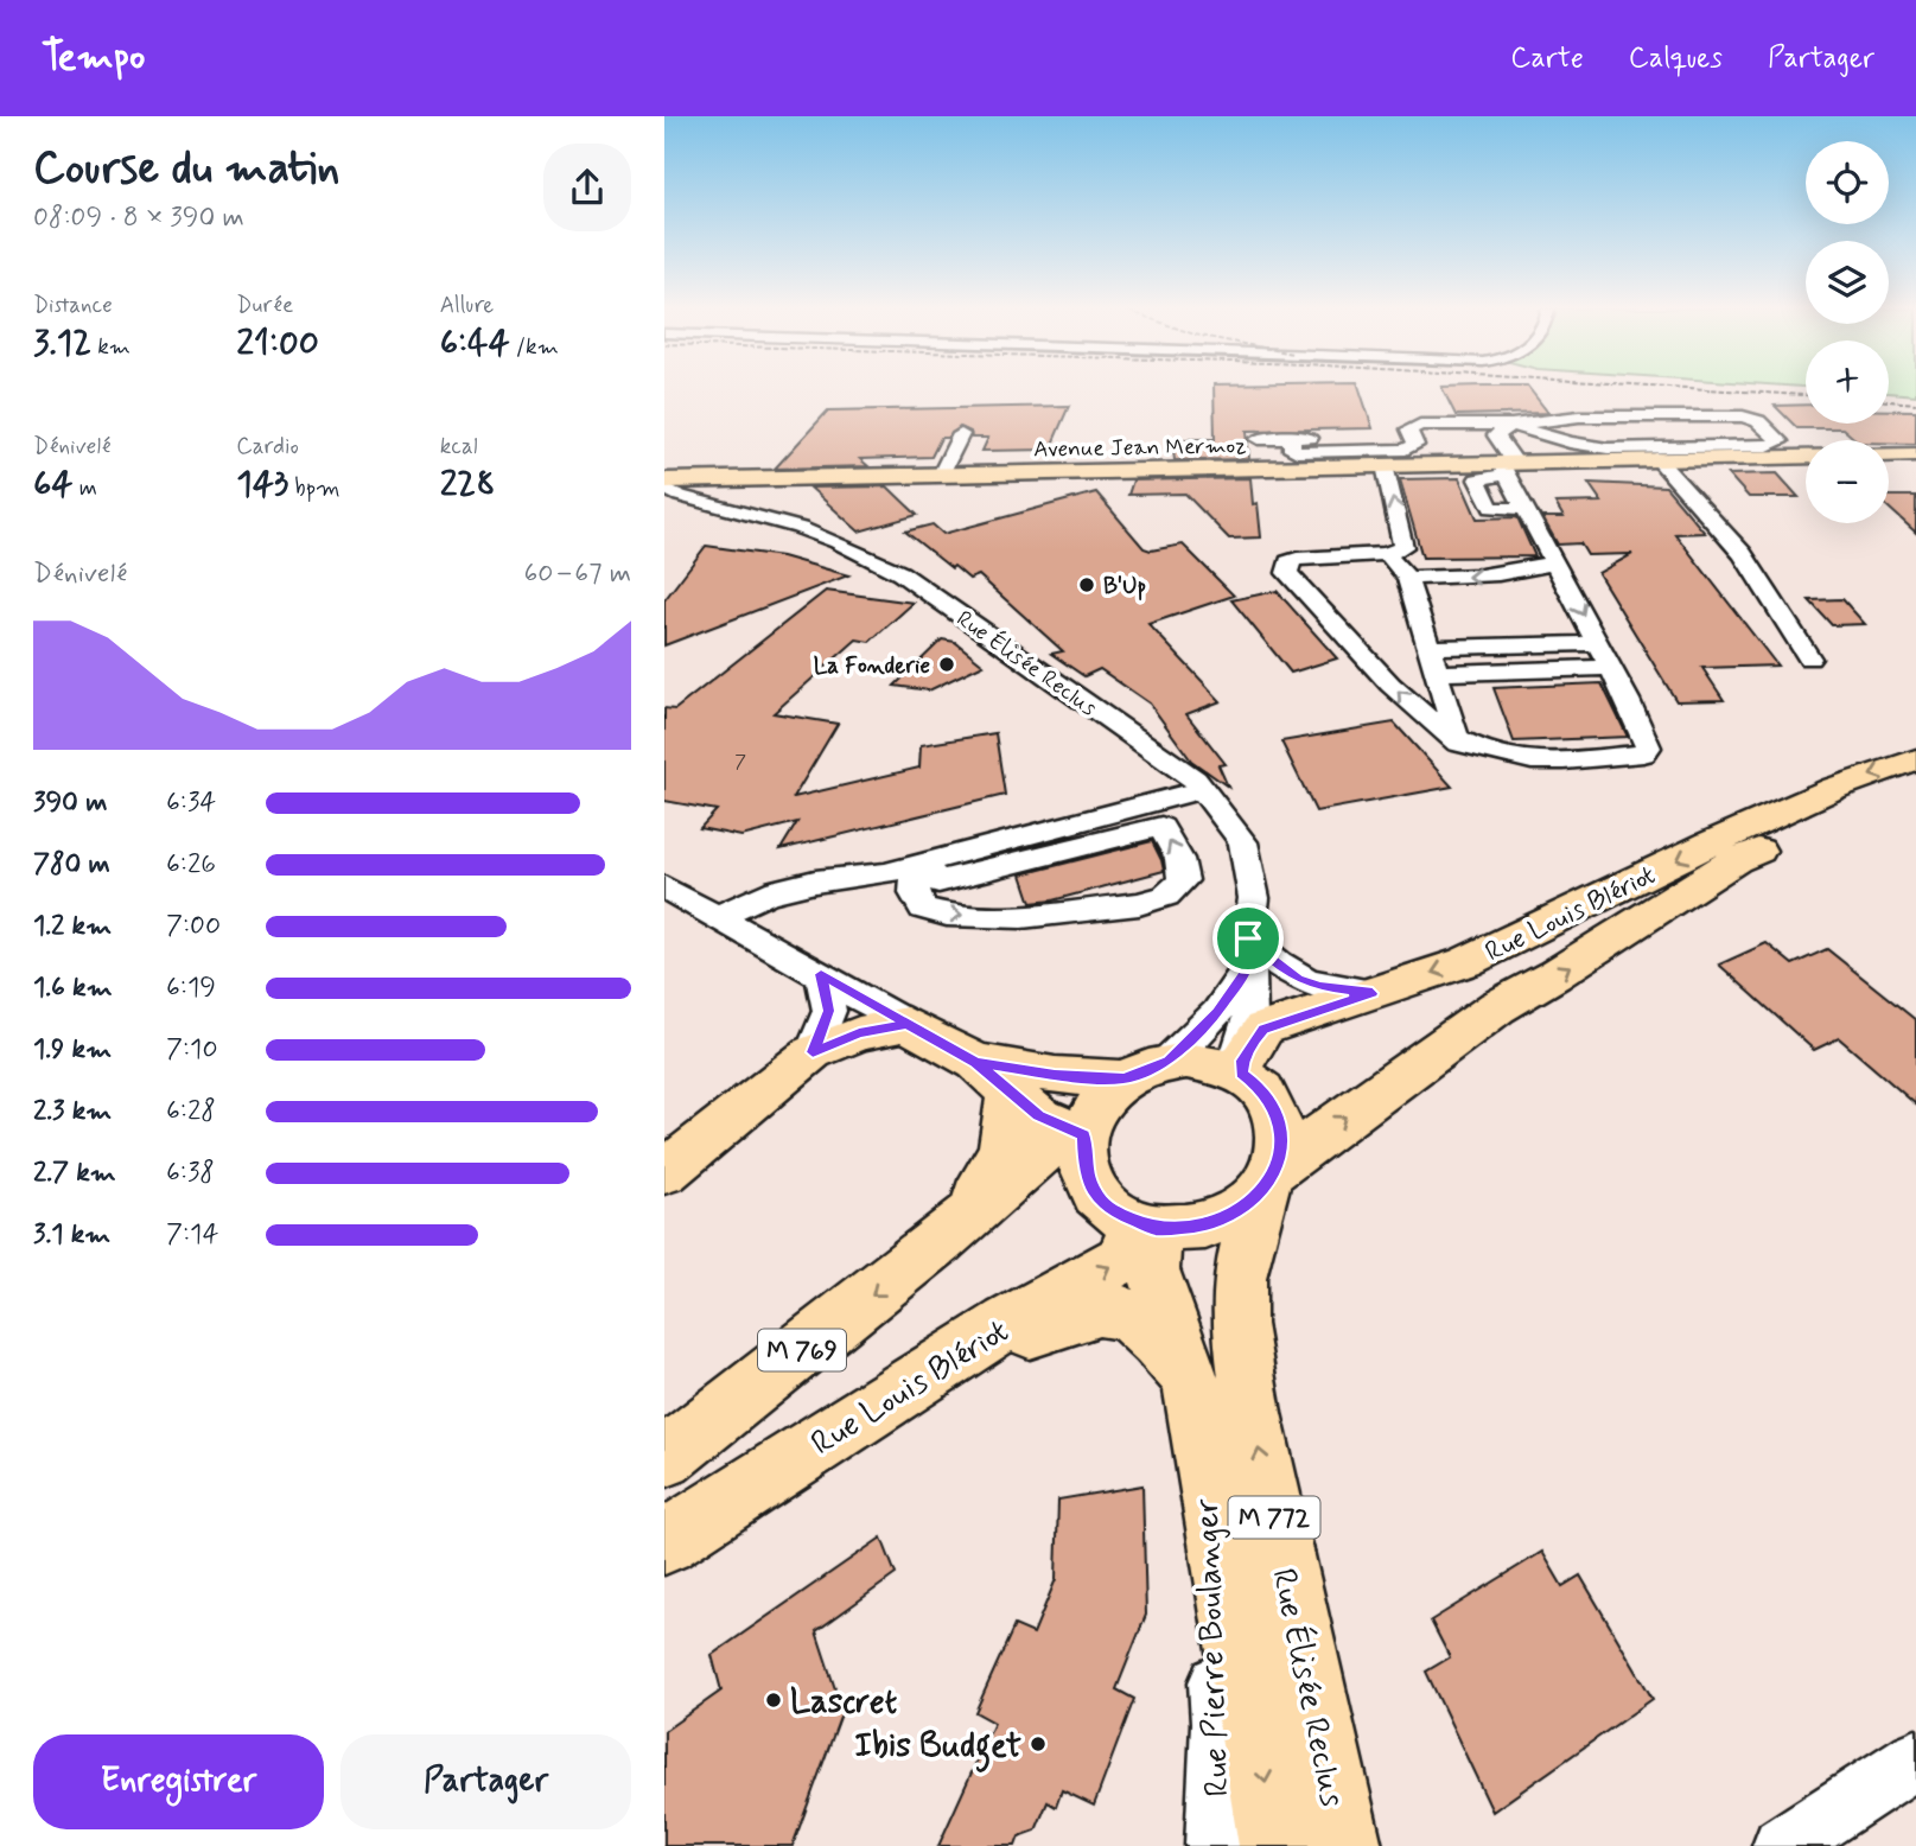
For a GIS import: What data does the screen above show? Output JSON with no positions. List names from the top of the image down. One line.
{"streets":{"main road":["Avenue Jean Mermoz","Rue Élisée Reclus","Rue Louis Blériot","M 769","M 772"],"street":["Rue Pierre Boulanger"]},"crossings":[["Rue Élisée Reclus","Rue Louis Blériot"],["Rue Élisée Reclus","M 769"],["Rue Élisée Reclus","Rue Pierre Boulanger"],["Rue Louis Blériot","M 769"]],"places":["B'Up","La Fonderie","Lascret","Ibis Budget"],"house_numbers":["7"],"page":{"header":"Tempo","nav":["Carte","Calques","Partager"],"heading":["Course du matin","08:09 · 8 × 390 m"],"map_buttons":["+","−"],"stats":[["Distance","3.12 km"],["Durée","21:00"],["Allure","6:44 /km"],["Dénivelé","64 m"],["Cardio","143 bpm"],["kcal","228"]],"chart":["Dénivelé","60–67 m"],"list":[{"name":"390 m","note":"6:34"},{"name":"780 m","note":"6:26"},{"name":"1.2 km","note":"7:00"},{"name":"1.6 km","note":"6:19"},{"name":"1.9 km","note":"7:10"},{"name":"2.3 km","note":"6:28"},{"name":"2.7 km","note":"6:38"},{"name":"3.1 km","note":"7:14"}],"buttons":["Enregistrer","Partager"]}}
